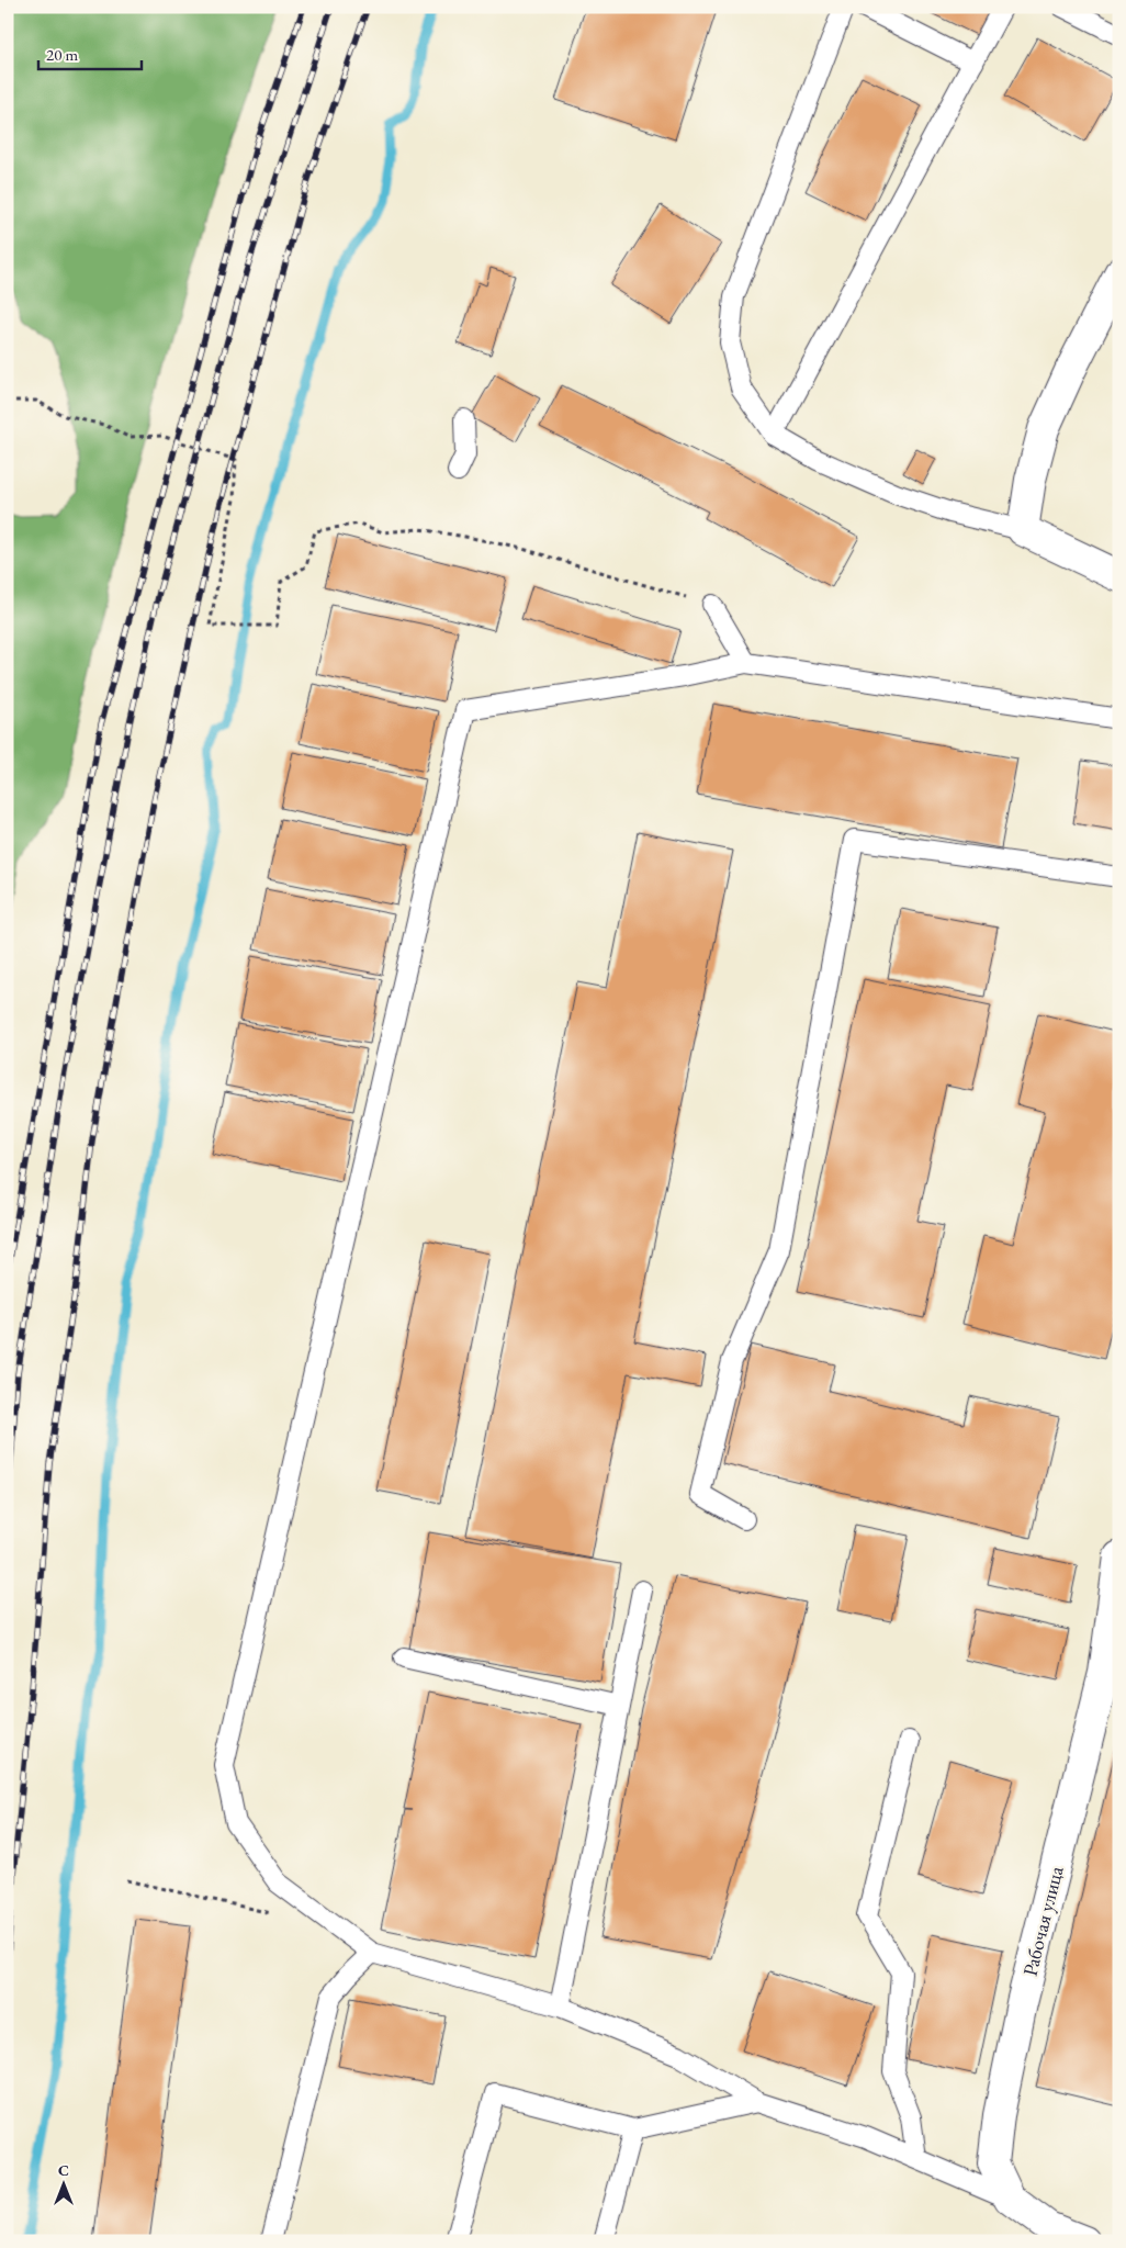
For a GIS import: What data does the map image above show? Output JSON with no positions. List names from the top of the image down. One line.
{"streets":{"street":["Рабочая улица"]},"scale_bar":"20 m","north":"top"}
